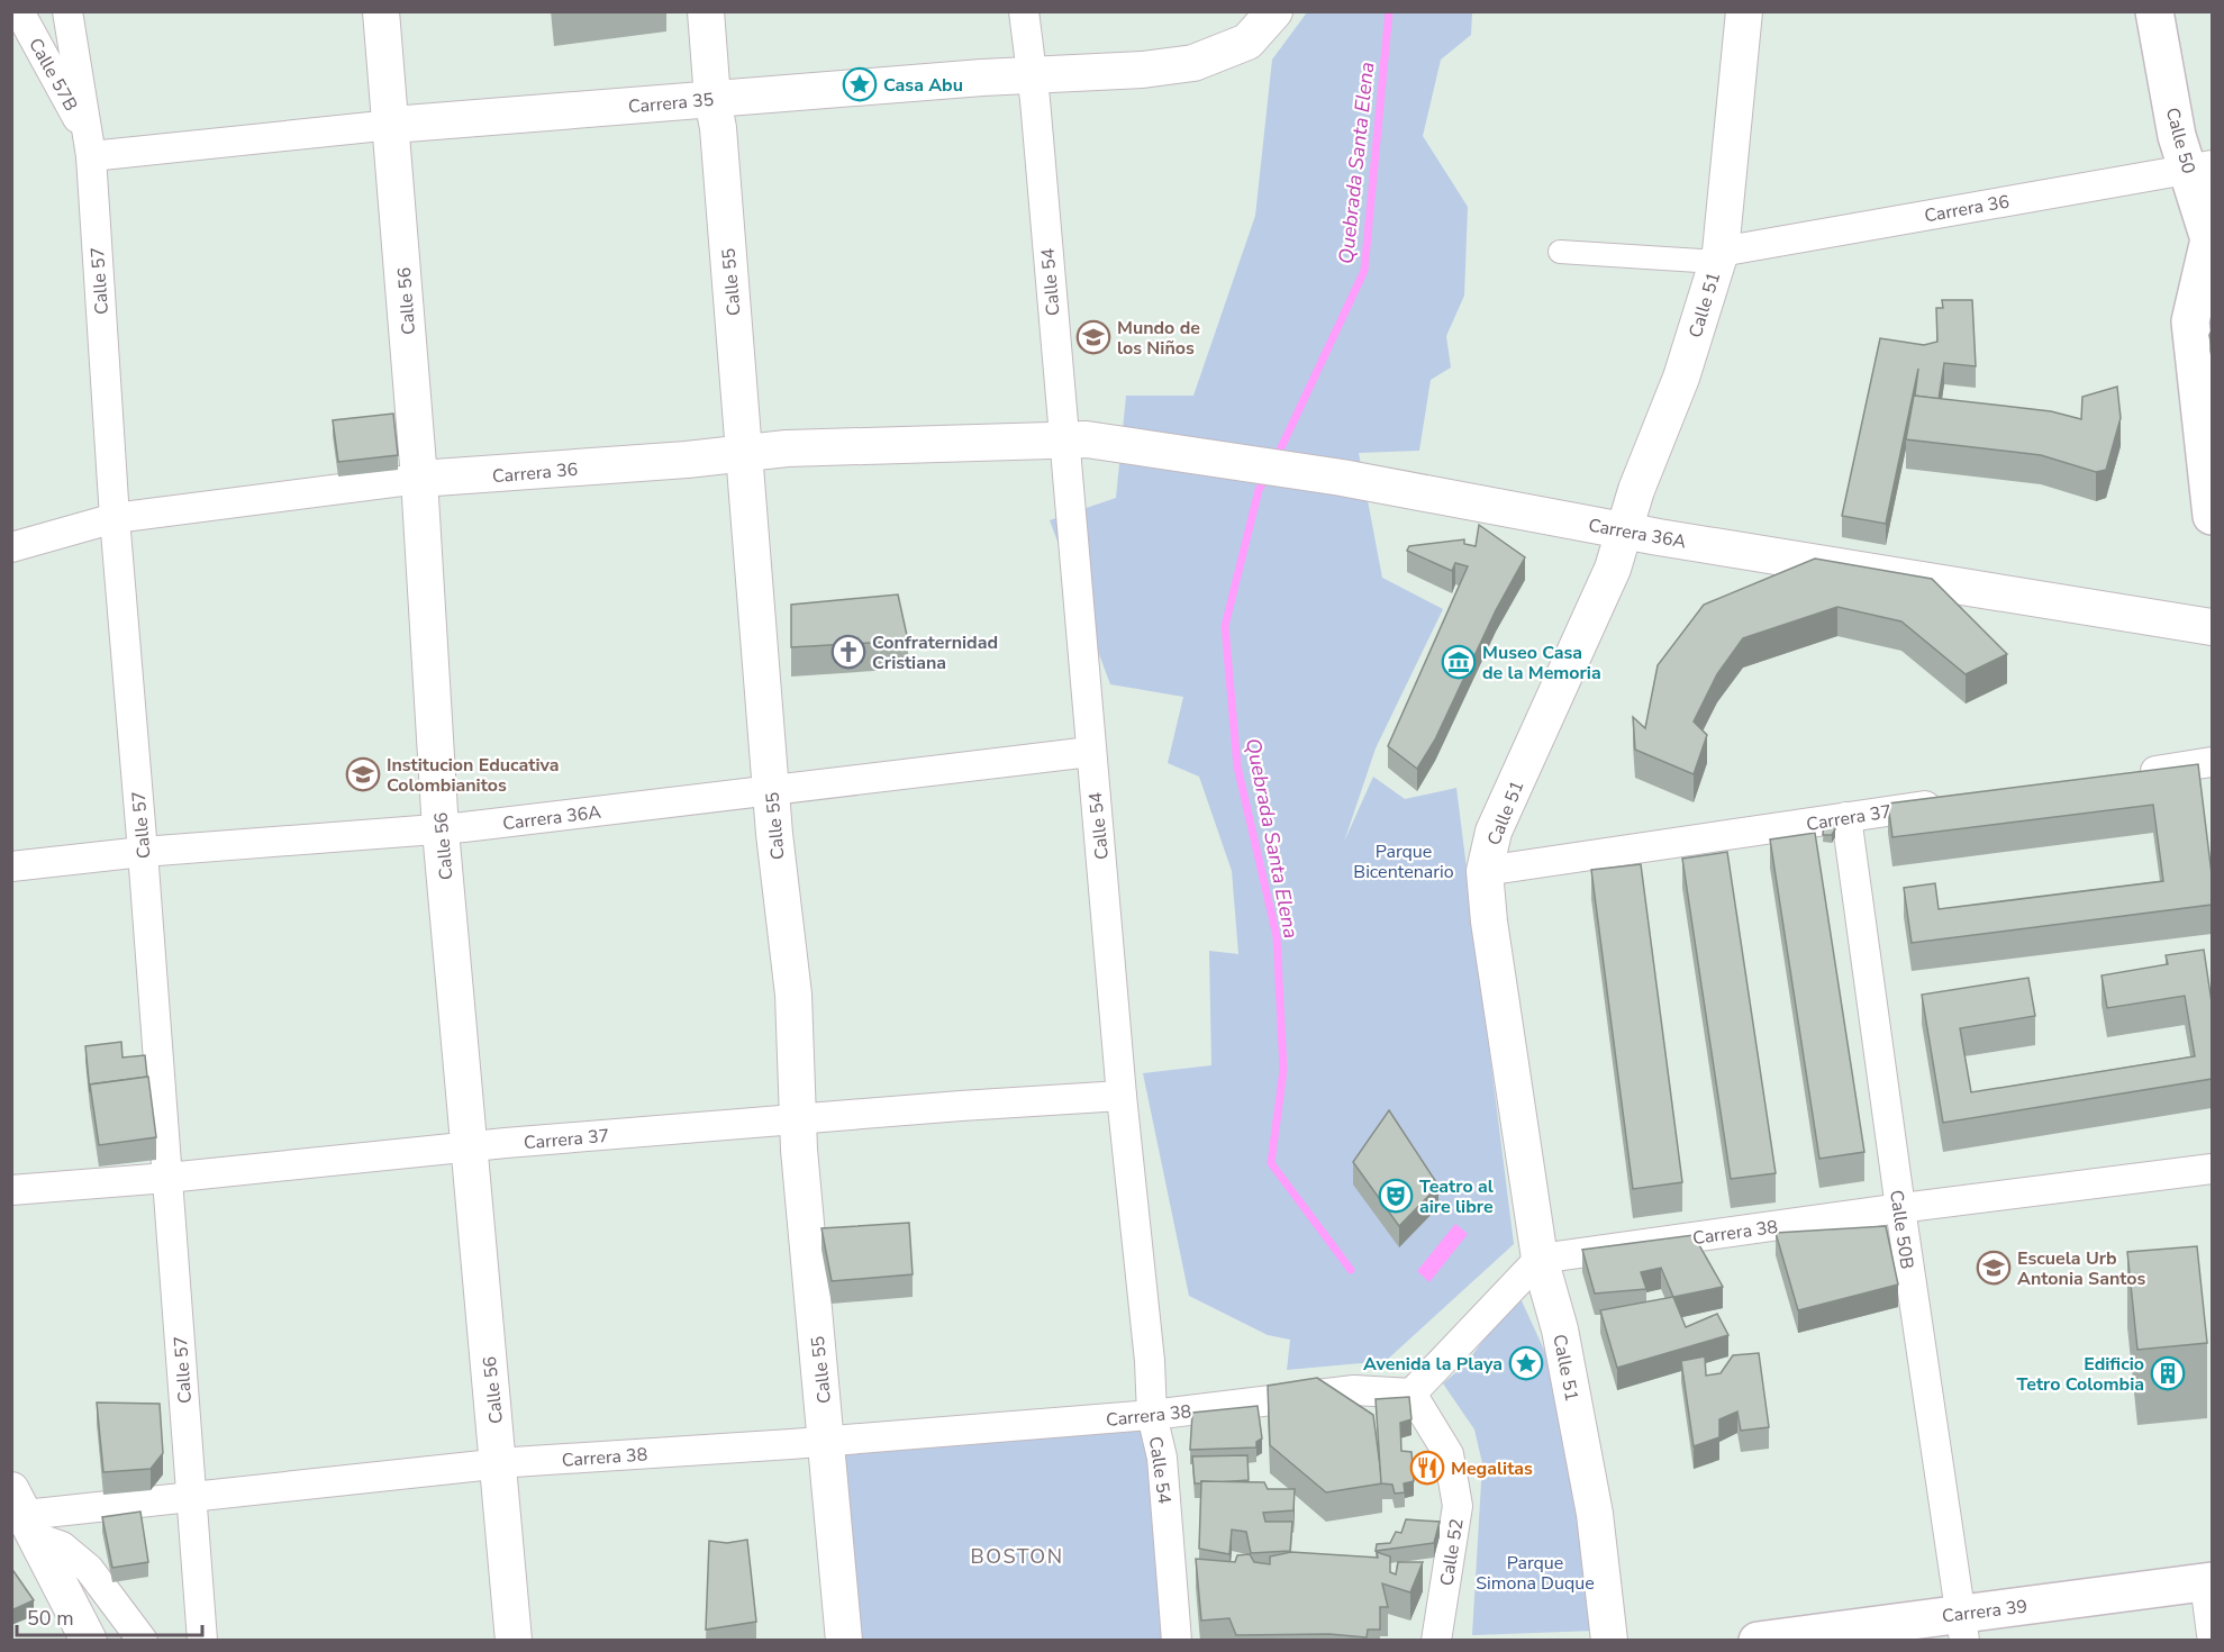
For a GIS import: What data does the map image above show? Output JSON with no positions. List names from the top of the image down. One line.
{"streets":{"main road":["Calle 50","Carrera 39"],"street":["Calle 57B","Carrera 35","Carrera 36","Calle 57","Calle 55","Calle 54","Calle 56","Calle 51","Carrera 36A","Carrera 37","Calle 50B","Carrera 38","Calle 52"]},"crossings":[["Calle 57B","Carrera 35"],["Calle 57B","Calle 57"],["Carrera 35","Calle 57"],["Carrera 35","Calle 55"],["Carrera 35","Calle 54"],["Carrera 35","Calle 56"],["Calle 50","Carrera 36"],["Carrera 36","Calle 57"],["Carrera 36","Calle 55"],["Carrera 36","Calle 54"],["Carrera 36","Calle 56"],["Carrera 36","Calle 51"],["Carrera 36","Carrera 36A"],["Calle 57","Carrera 36A"],["Calle 57","Carrera 37"],["Calle 57","Carrera 38"],["Calle 55","Carrera 36A"],["Calle 55","Carrera 37"],["Calle 55","Carrera 38"],["Calle 54","Carrera 36A"],["Calle 54","Carrera 37"],["Calle 54","Carrera 38"],["Calle 56","Carrera 36A"],["Calle 56","Carrera 37"],["Calle 56","Carrera 38"],["Calle 51","Carrera 36A"],["Calle 51","Carrera 37"],["Calle 51","Carrera 38"],["Carrera 37","Calle 50B"],["Calle 50B","Carrera 38"],["Calle 50B","Carrera 39"],["Carrera 38","Calle 52"]],"districts":["BOSTON"],"water":["Quebrada Santa Elena"],"parks":["Parque Bicentenario","Parque Simona Duque"],"places":{"place":["Casa Abu","Avenida la Playa"],"school or university":["Mundo de los Niños","Institucion Educativa Colombianitos","Escuela Urb Antonia Santos"],"church":["Confraternidad Cristiana"],"museum":["Museo Casa de la Memoria"],"theatre":["Teatro al aire libre"],"building":["Edificio Tetro Colombia"],"restaurant":["Megalitas"]},"scale_bar":"50 m"}
